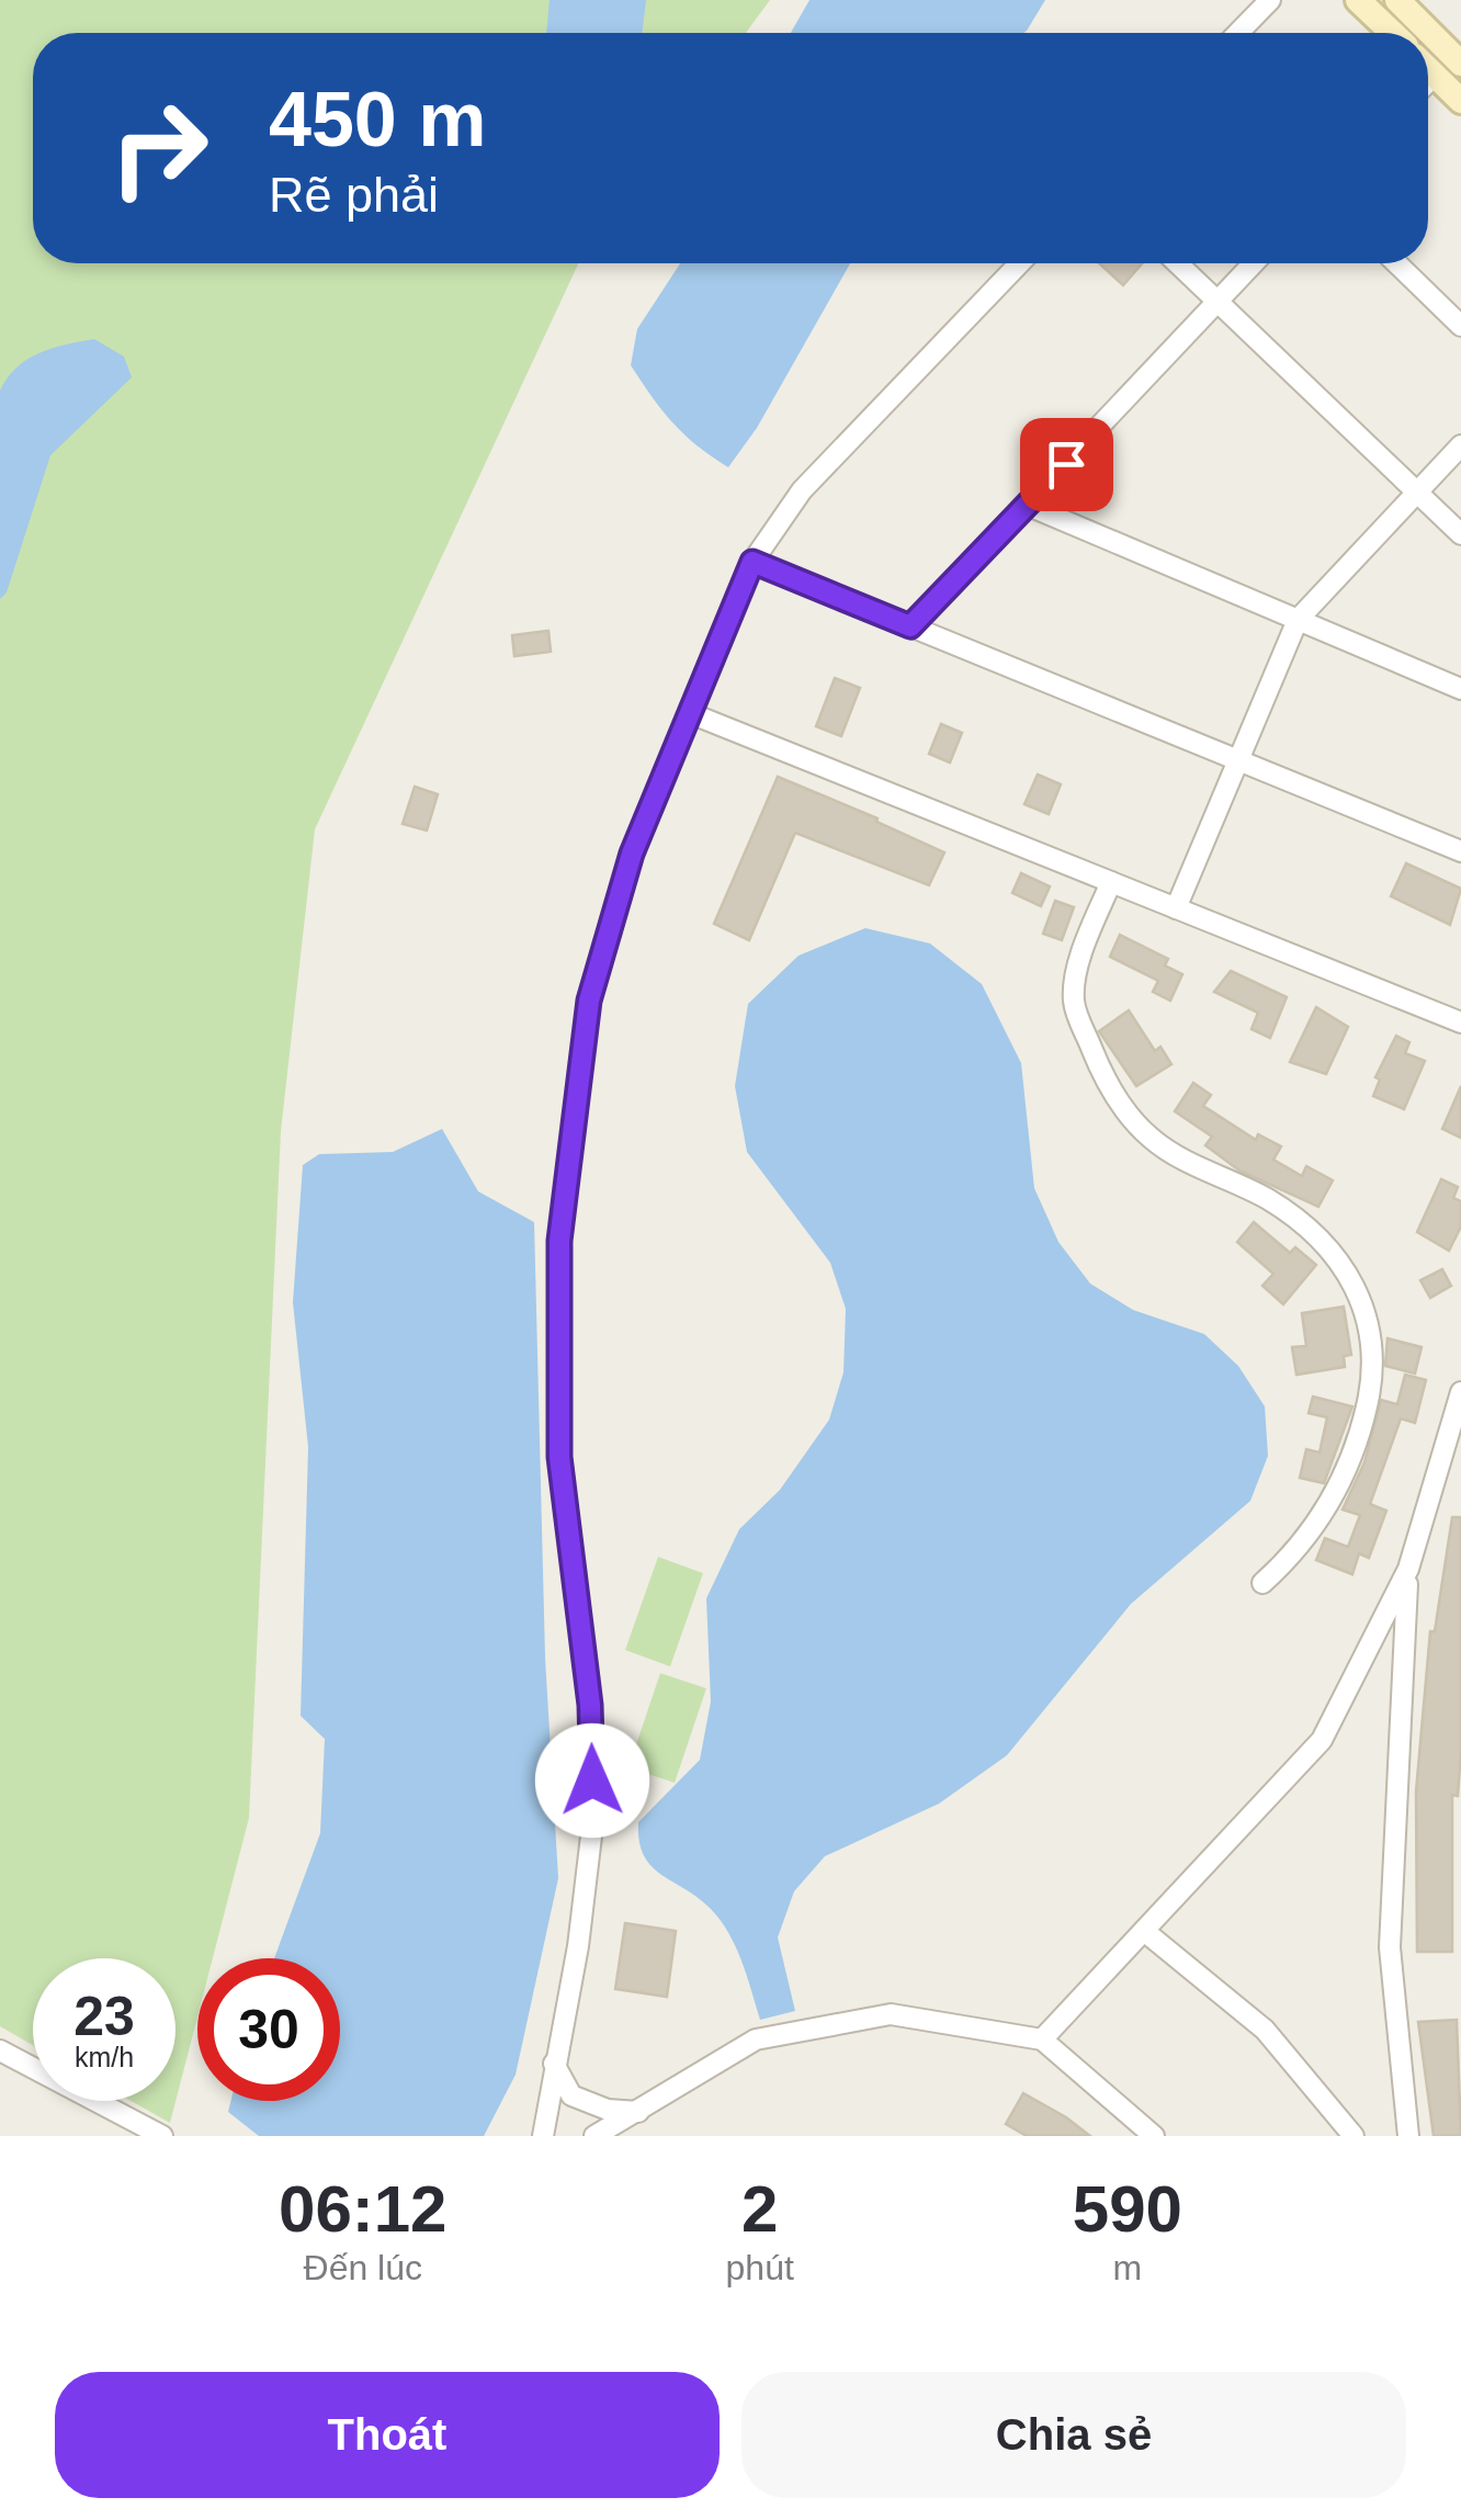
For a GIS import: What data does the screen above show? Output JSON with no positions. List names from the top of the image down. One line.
{"page":{"turn":["450 m","Rẽ phải"],"speed":"23 km/h","limit":"30","eta":["06:12","Đến lúc","2","phút","590","m"],"buttons":["Thoát","Chia sẻ"]}}
